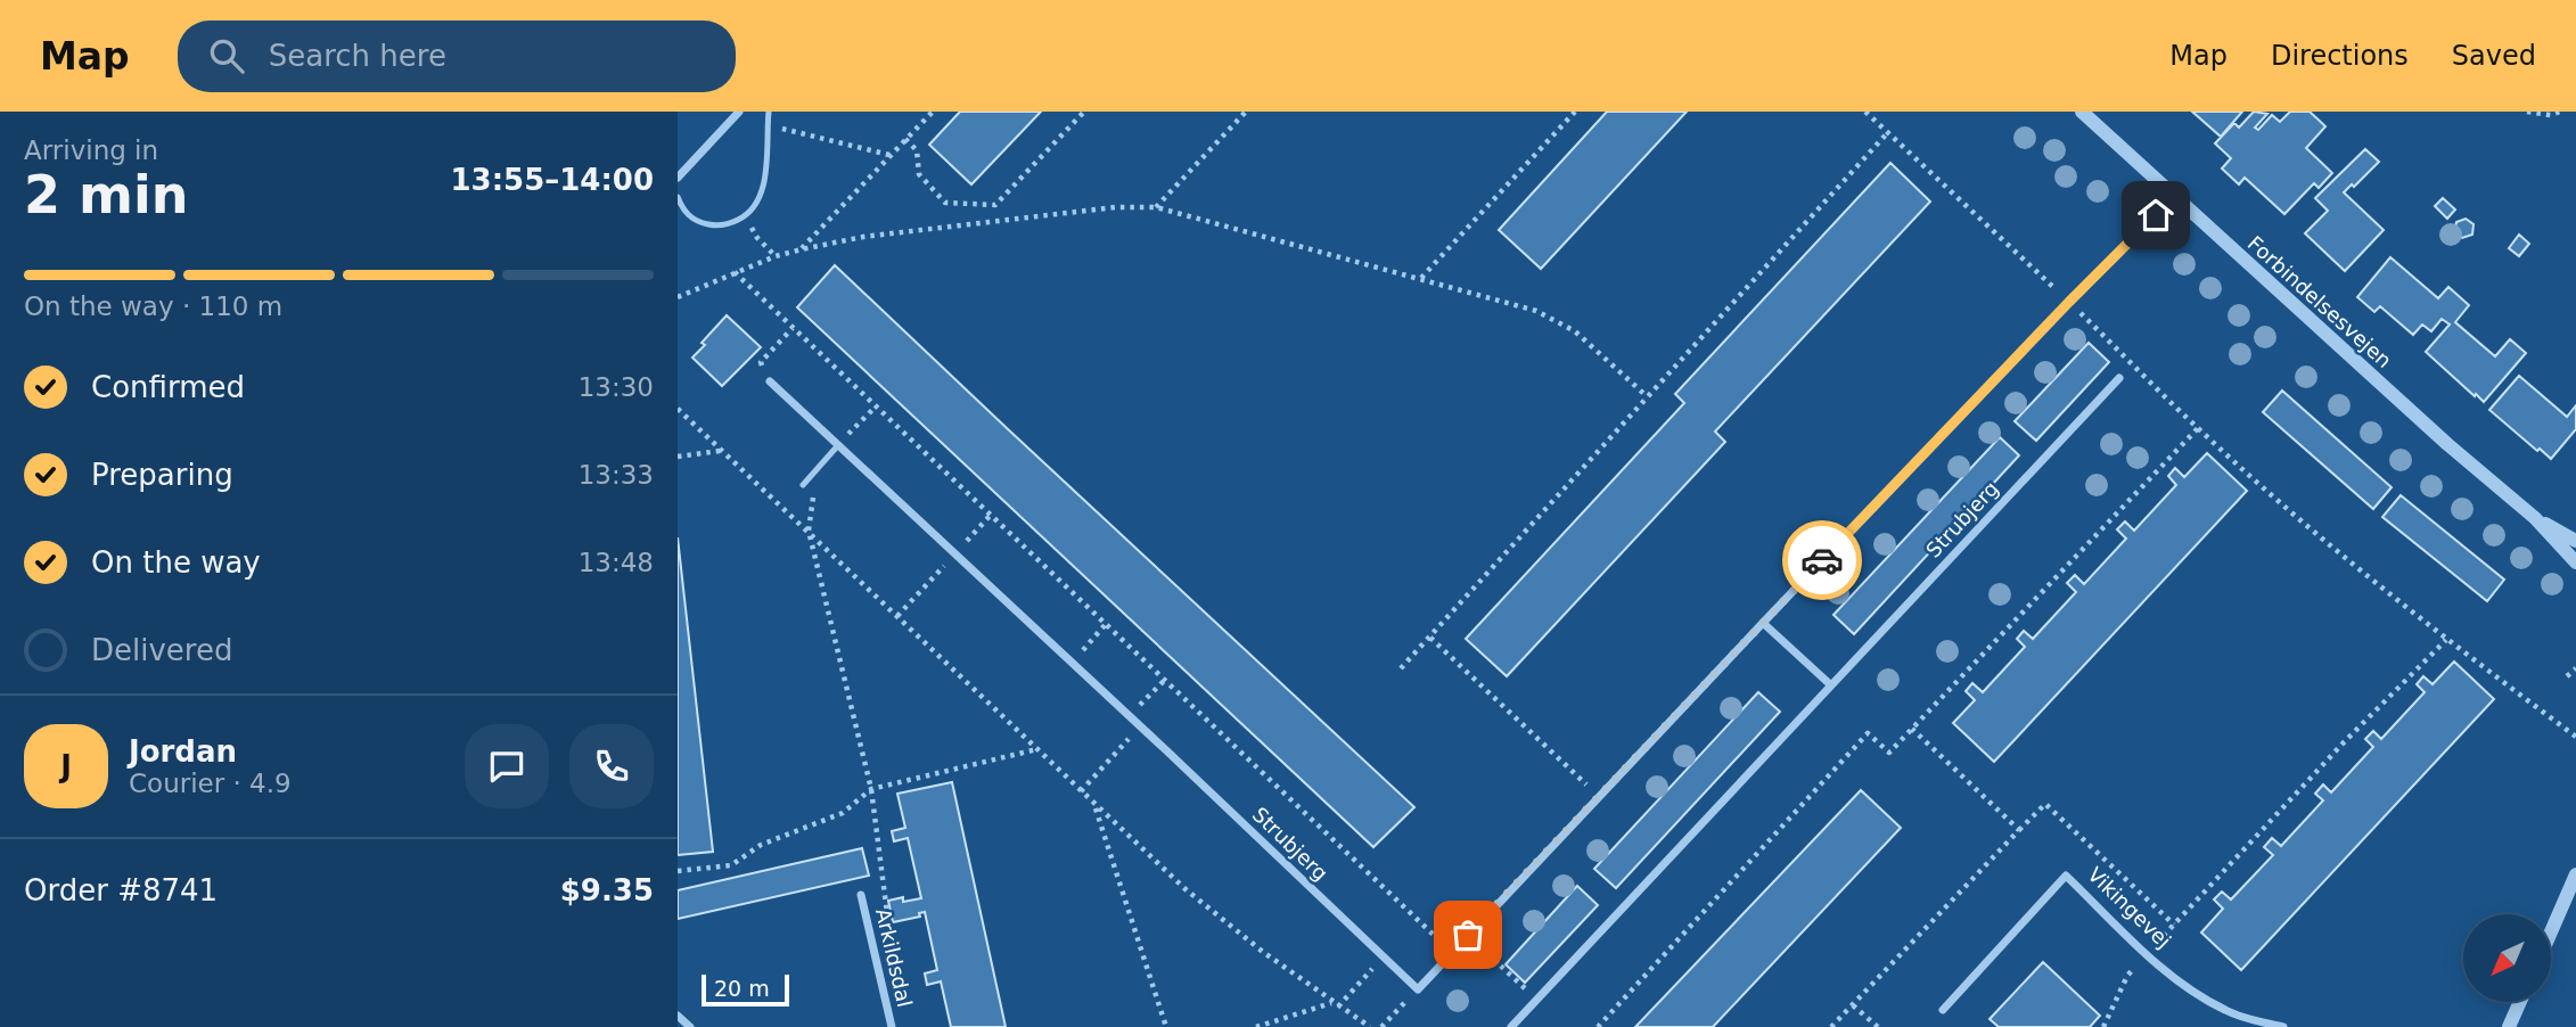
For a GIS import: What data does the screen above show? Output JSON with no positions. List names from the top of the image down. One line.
{"streets":{"street":["Forbindelsesvejen","Strubjerg","Vikingevej","Arkildsdal"]},"scale_bar":"20 m","north":"bottom left","page":{"header":"Map","search":"Search here","nav":["Map","Directions","Saved"],"heading":["2 min","Arriving in","13:55–14:00"],"panel":["Jordan","Courier · 4.9","Order #8741","$9.35"],"bar":"On the way · 110 m","list":[["Confirmed","13:30"],["Preparing","13:33"],["On the way","13:48"],"Delivered"],"round":"J","scale":"20 m"}}
